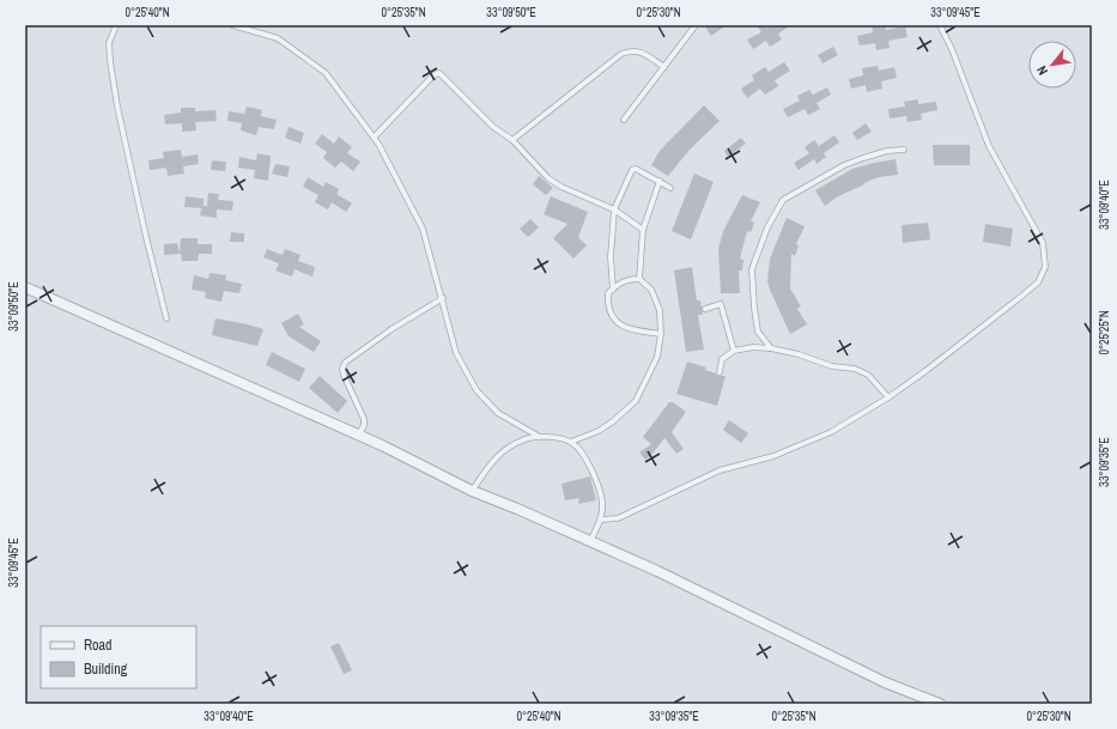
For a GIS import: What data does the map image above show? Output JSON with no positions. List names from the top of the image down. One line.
{"legend":["Road","Building"],"north":"bottom left","coordinates":["0°25'40\"N","0°25'35\"N","33°09'50\"E","0°25'30\"N","33°09'45\"E","33°09'40\"E","0°25'25\"N","33°09'35\"E"]}
